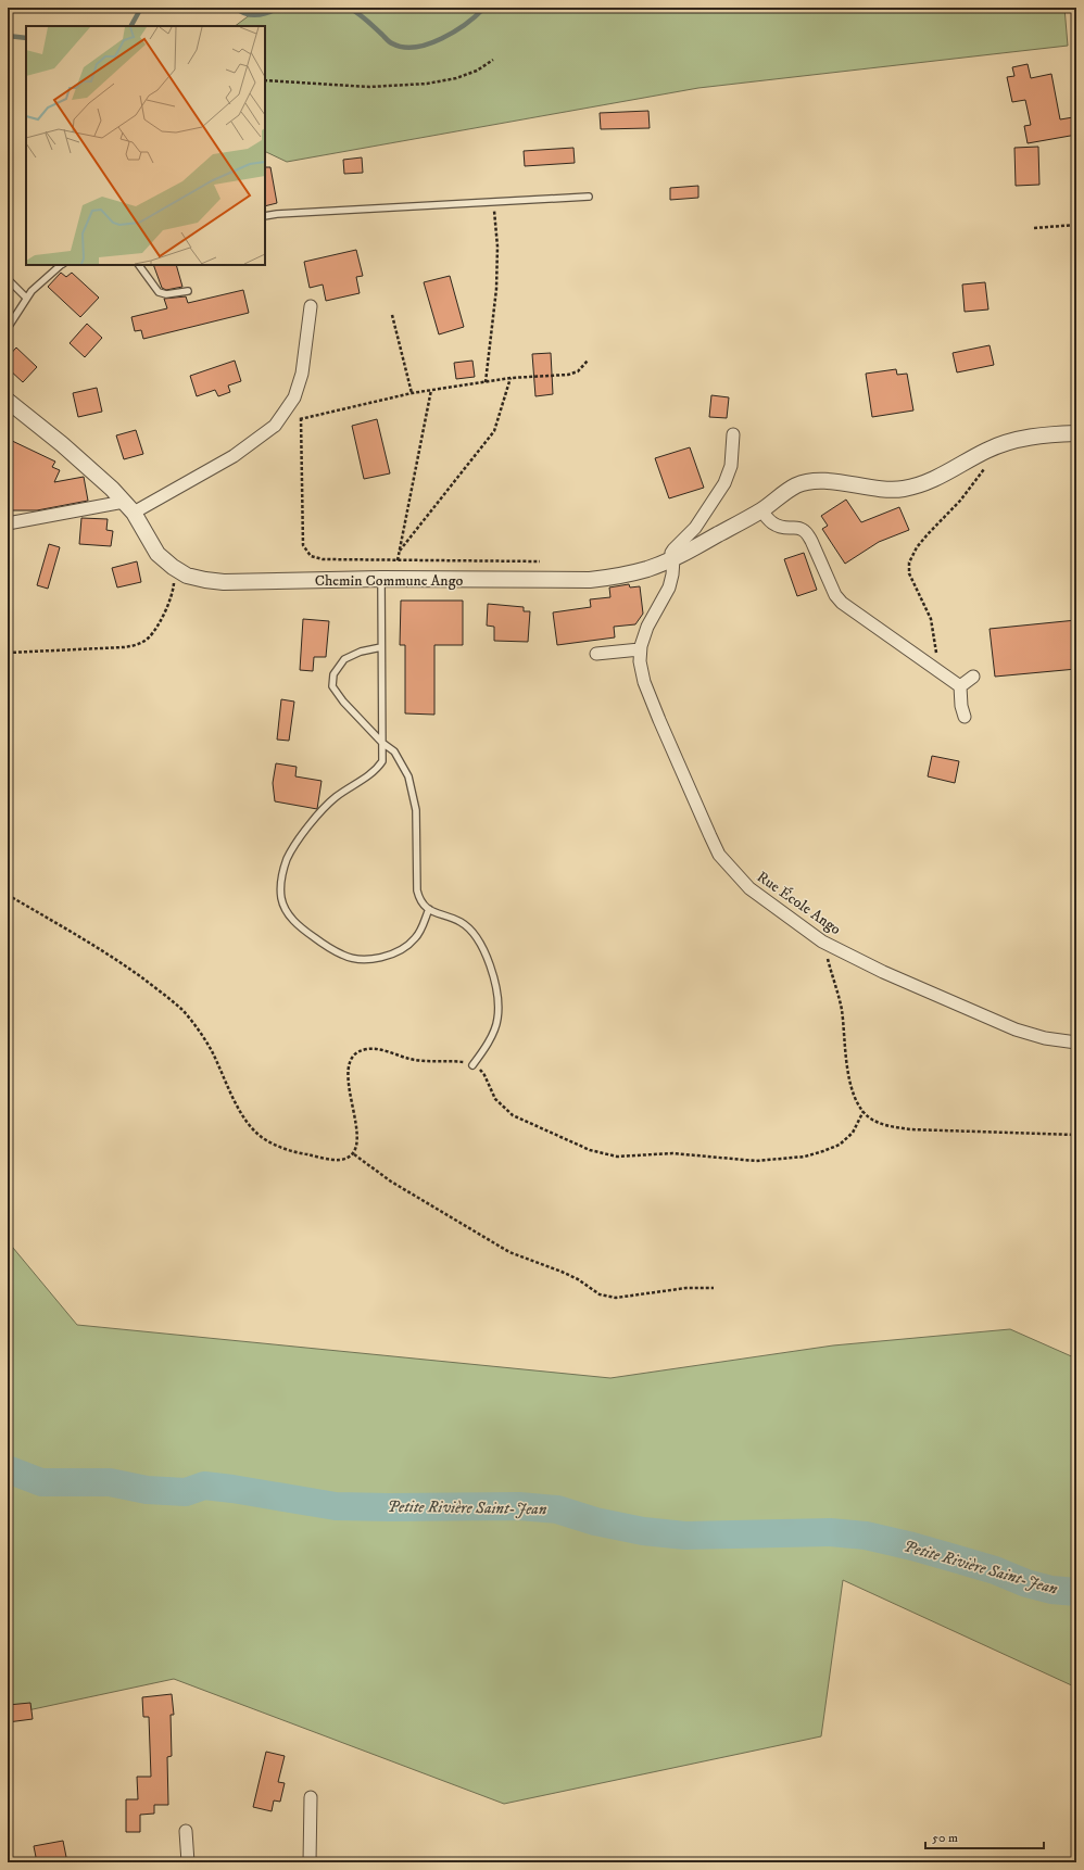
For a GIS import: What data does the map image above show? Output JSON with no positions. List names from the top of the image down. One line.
{"streets":{"street":["Chemin Commune Ango","Rue École Ango"]},"crossings":[["Chemin Commune Ango","Rue École Ango"]],"water":["Petite Rivière Saint-Jean"],"scale_bar":"50 m"}
